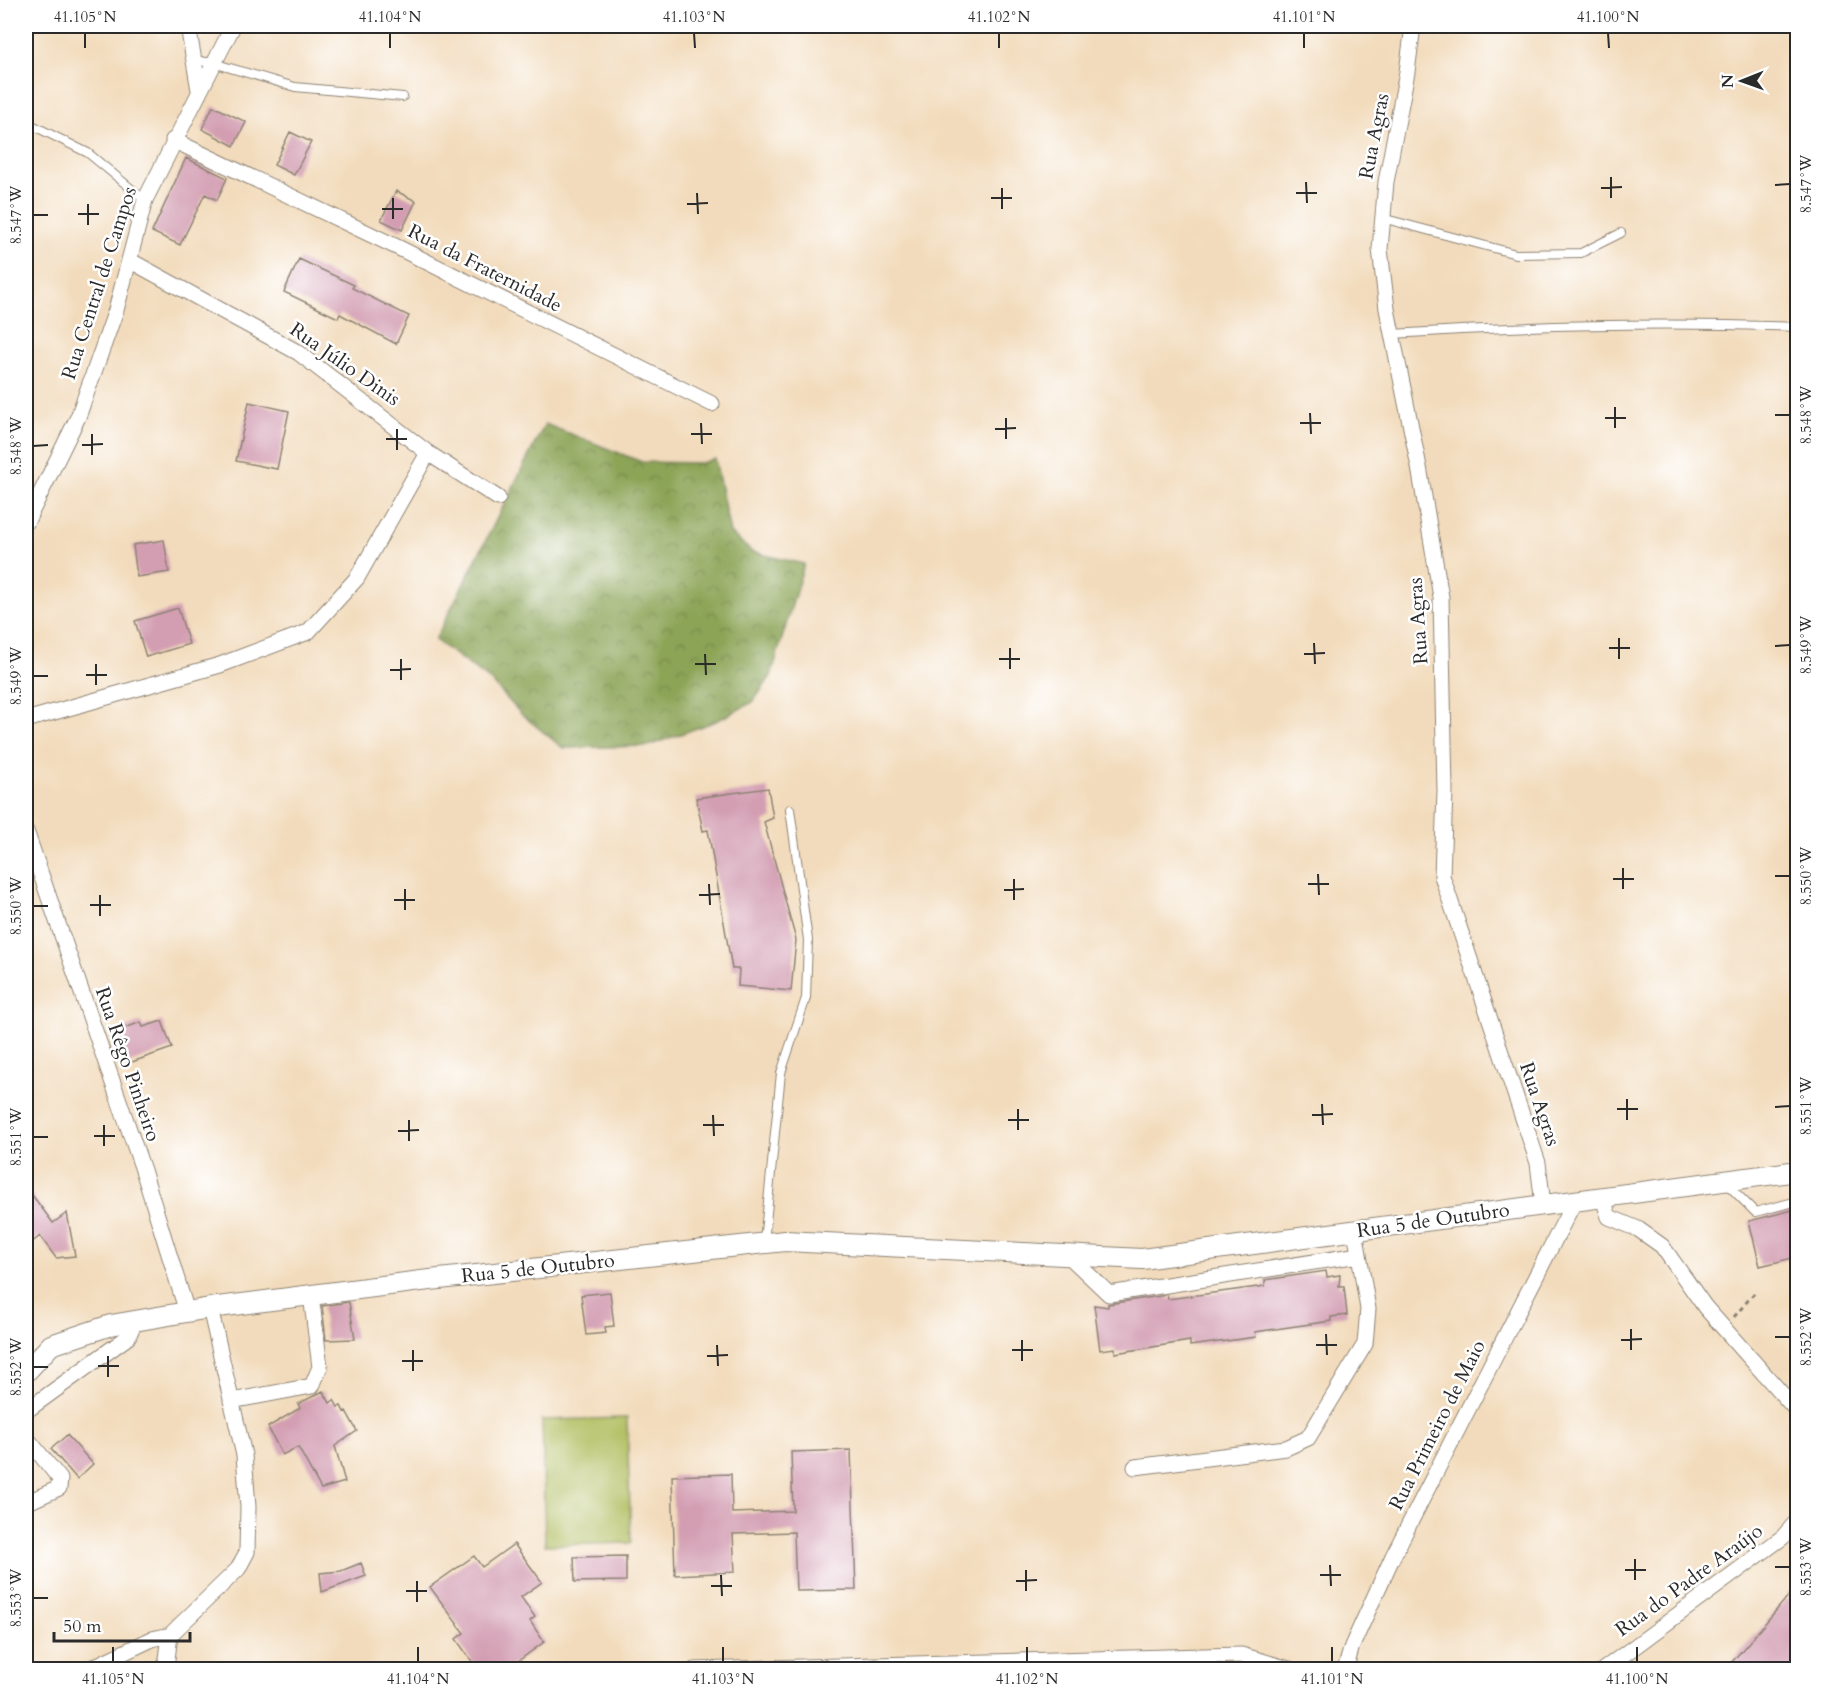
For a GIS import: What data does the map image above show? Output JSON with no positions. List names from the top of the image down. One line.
{"streets":{"street":["Rua Agras","Rua da Fraternidade","Rua Central de Campos","Rua Júlio Dinis","Rua Rêgo Pinheiro","Rua 5 de Outubro","Rua Primeiro de Maio","Rua do Padre Araújo"]},"crossings":[["Rua Agras","Rua 5 de Outubro"],["Rua da Fraternidade","Rua Central de Campos"],["Rua Central de Campos","Rua Júlio Dinis"],["Rua Rêgo Pinheiro","Rua 5 de Outubro"],["Rua 5 de Outubro","Rua Primeiro de Maio"]],"scale_bar":"50 m","north":"left","coordinates":["41.105°N","41.104°N","41.103°N","41.102°N","41.101°N","41.100°N","8.547°W","8.548°W","8.549°W","8.550°W","8.551°W","8.552°W","8.553°W"]}
